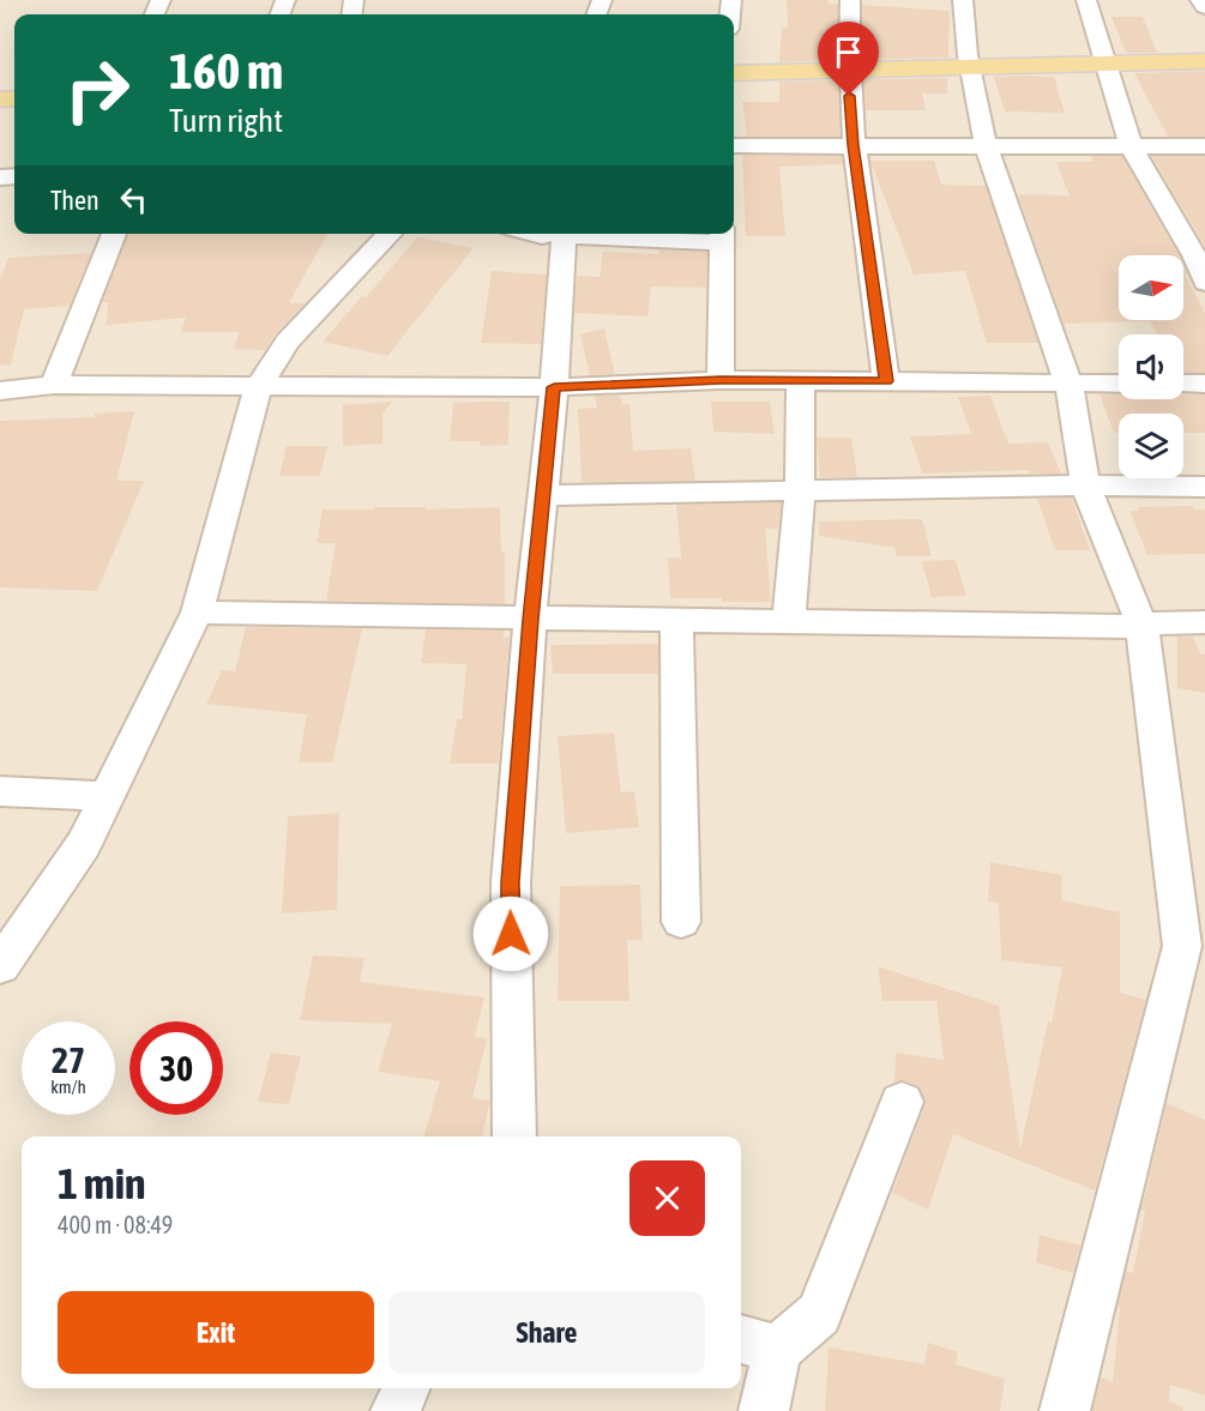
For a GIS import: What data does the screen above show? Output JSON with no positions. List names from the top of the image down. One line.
{"north":"right","page":{"turn":["160 m","Turn right"],"then":"Then","speed":"27 km/h","limit":"30","heading":["1 min","400 m · 08:49"],"buttons":["Exit","Share"]}}
